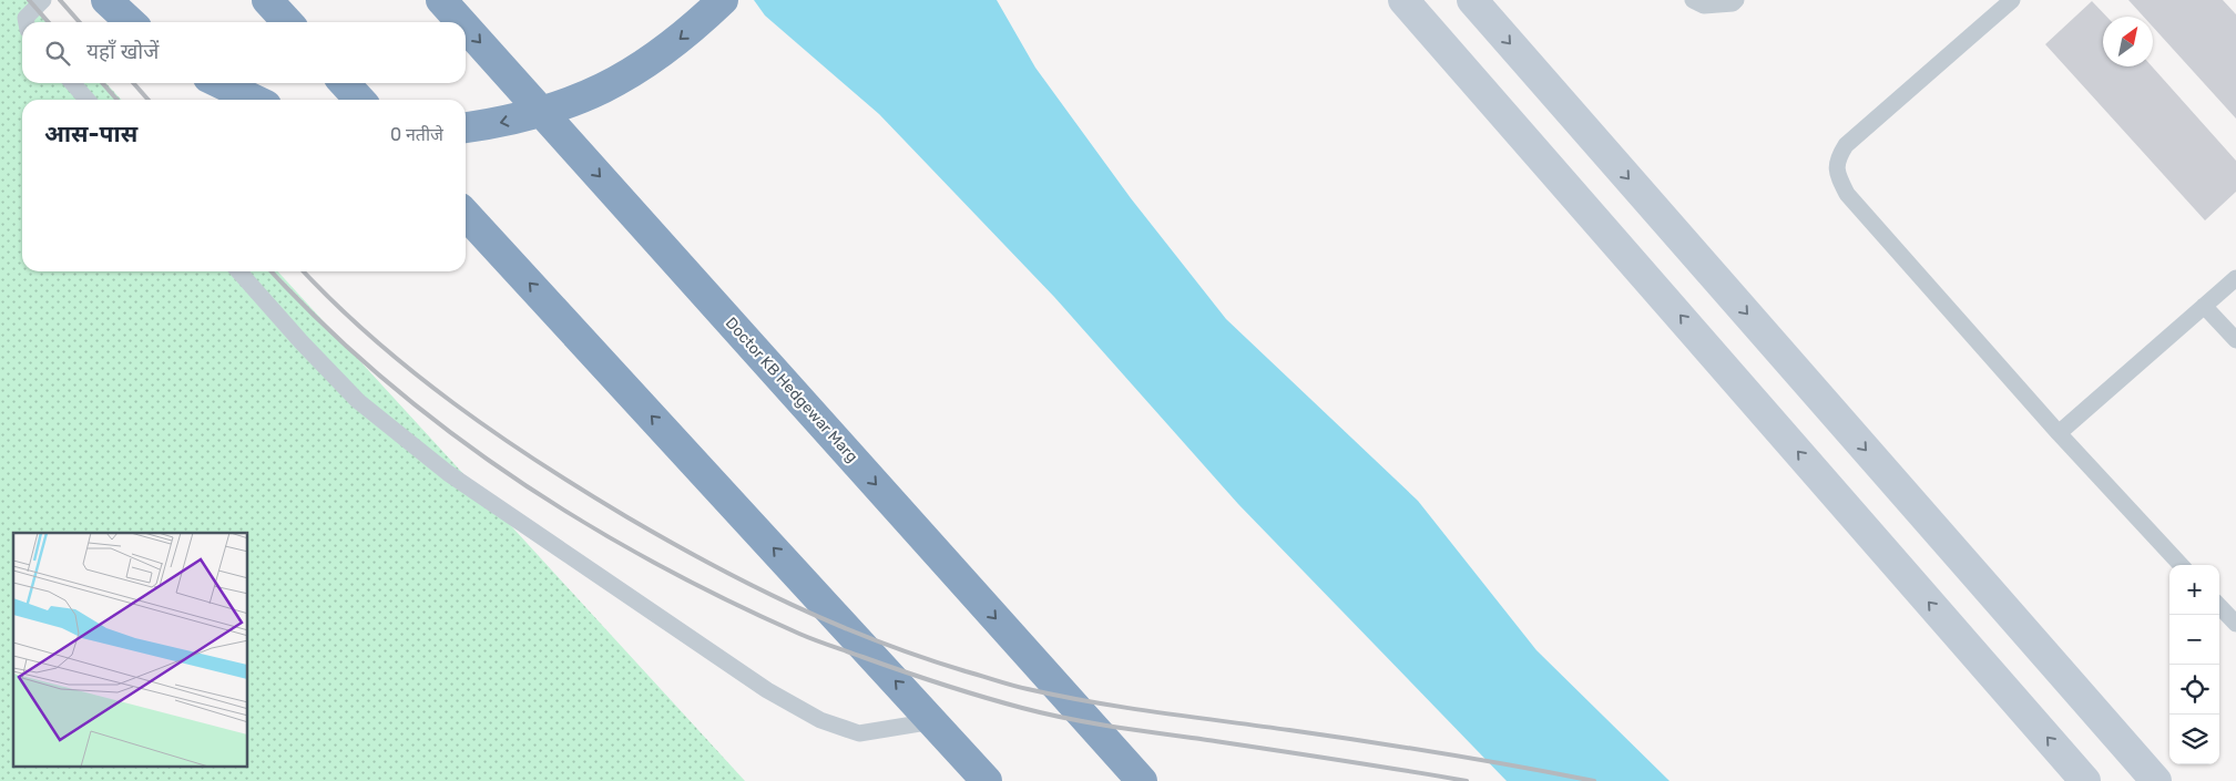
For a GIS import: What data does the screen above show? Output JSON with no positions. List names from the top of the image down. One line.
{"streets":{"highway":["Doctor KB Hedgewar Marg"]},"north":"top right","page":{"search":"यहाँ खोजें","heading":["आस-पास","0 नतीजे"],"map_buttons":["+","−"]}}
